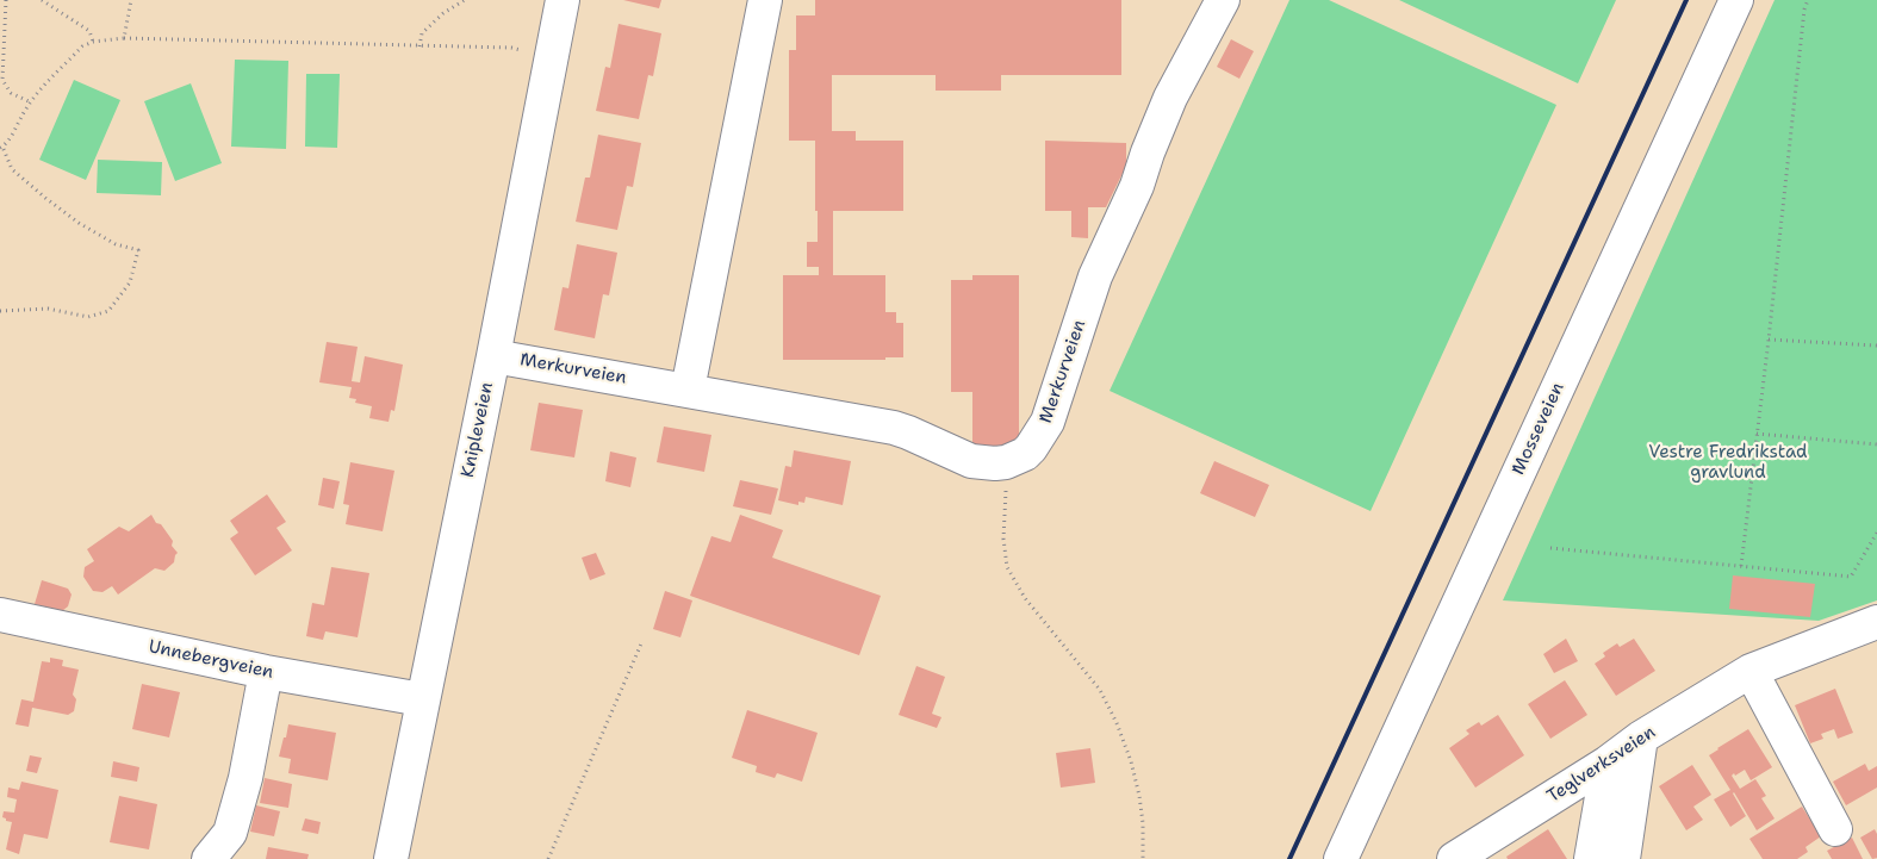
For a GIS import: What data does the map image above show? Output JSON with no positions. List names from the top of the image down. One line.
{"streets":{"main road":["Merkurveien","Mosseveien","Knipleveien","Unnebergveien","Teglverksveien"]},"crossings":[["Merkurveien","Knipleveien"],["Knipleveien","Unnebergveien"]],"parks":["Vestre Fredrikstad gravlund"]}
